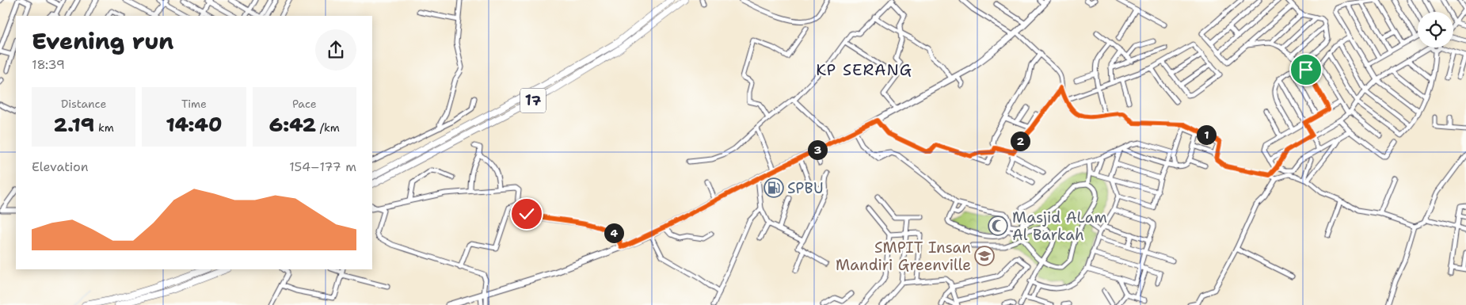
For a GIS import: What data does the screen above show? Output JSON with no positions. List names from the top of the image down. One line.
{"streets":{"highway":["17"]},"districts":["KP SERANG"],"places":{"fuel station":["SPBU"],"mosque":["Masjid ALam Al Barkah"],"school or university":["SMPIT Insan Mandiri Greenville"]},"page":{"heading":["Evening run","18:39"],"stats":[["Distance","2.19 km"],["Time","14:40"],["Pace","6:42 /km"]],"pins":["1","2","3","4"],"chart":["Elevation","154–177 m"]}}
